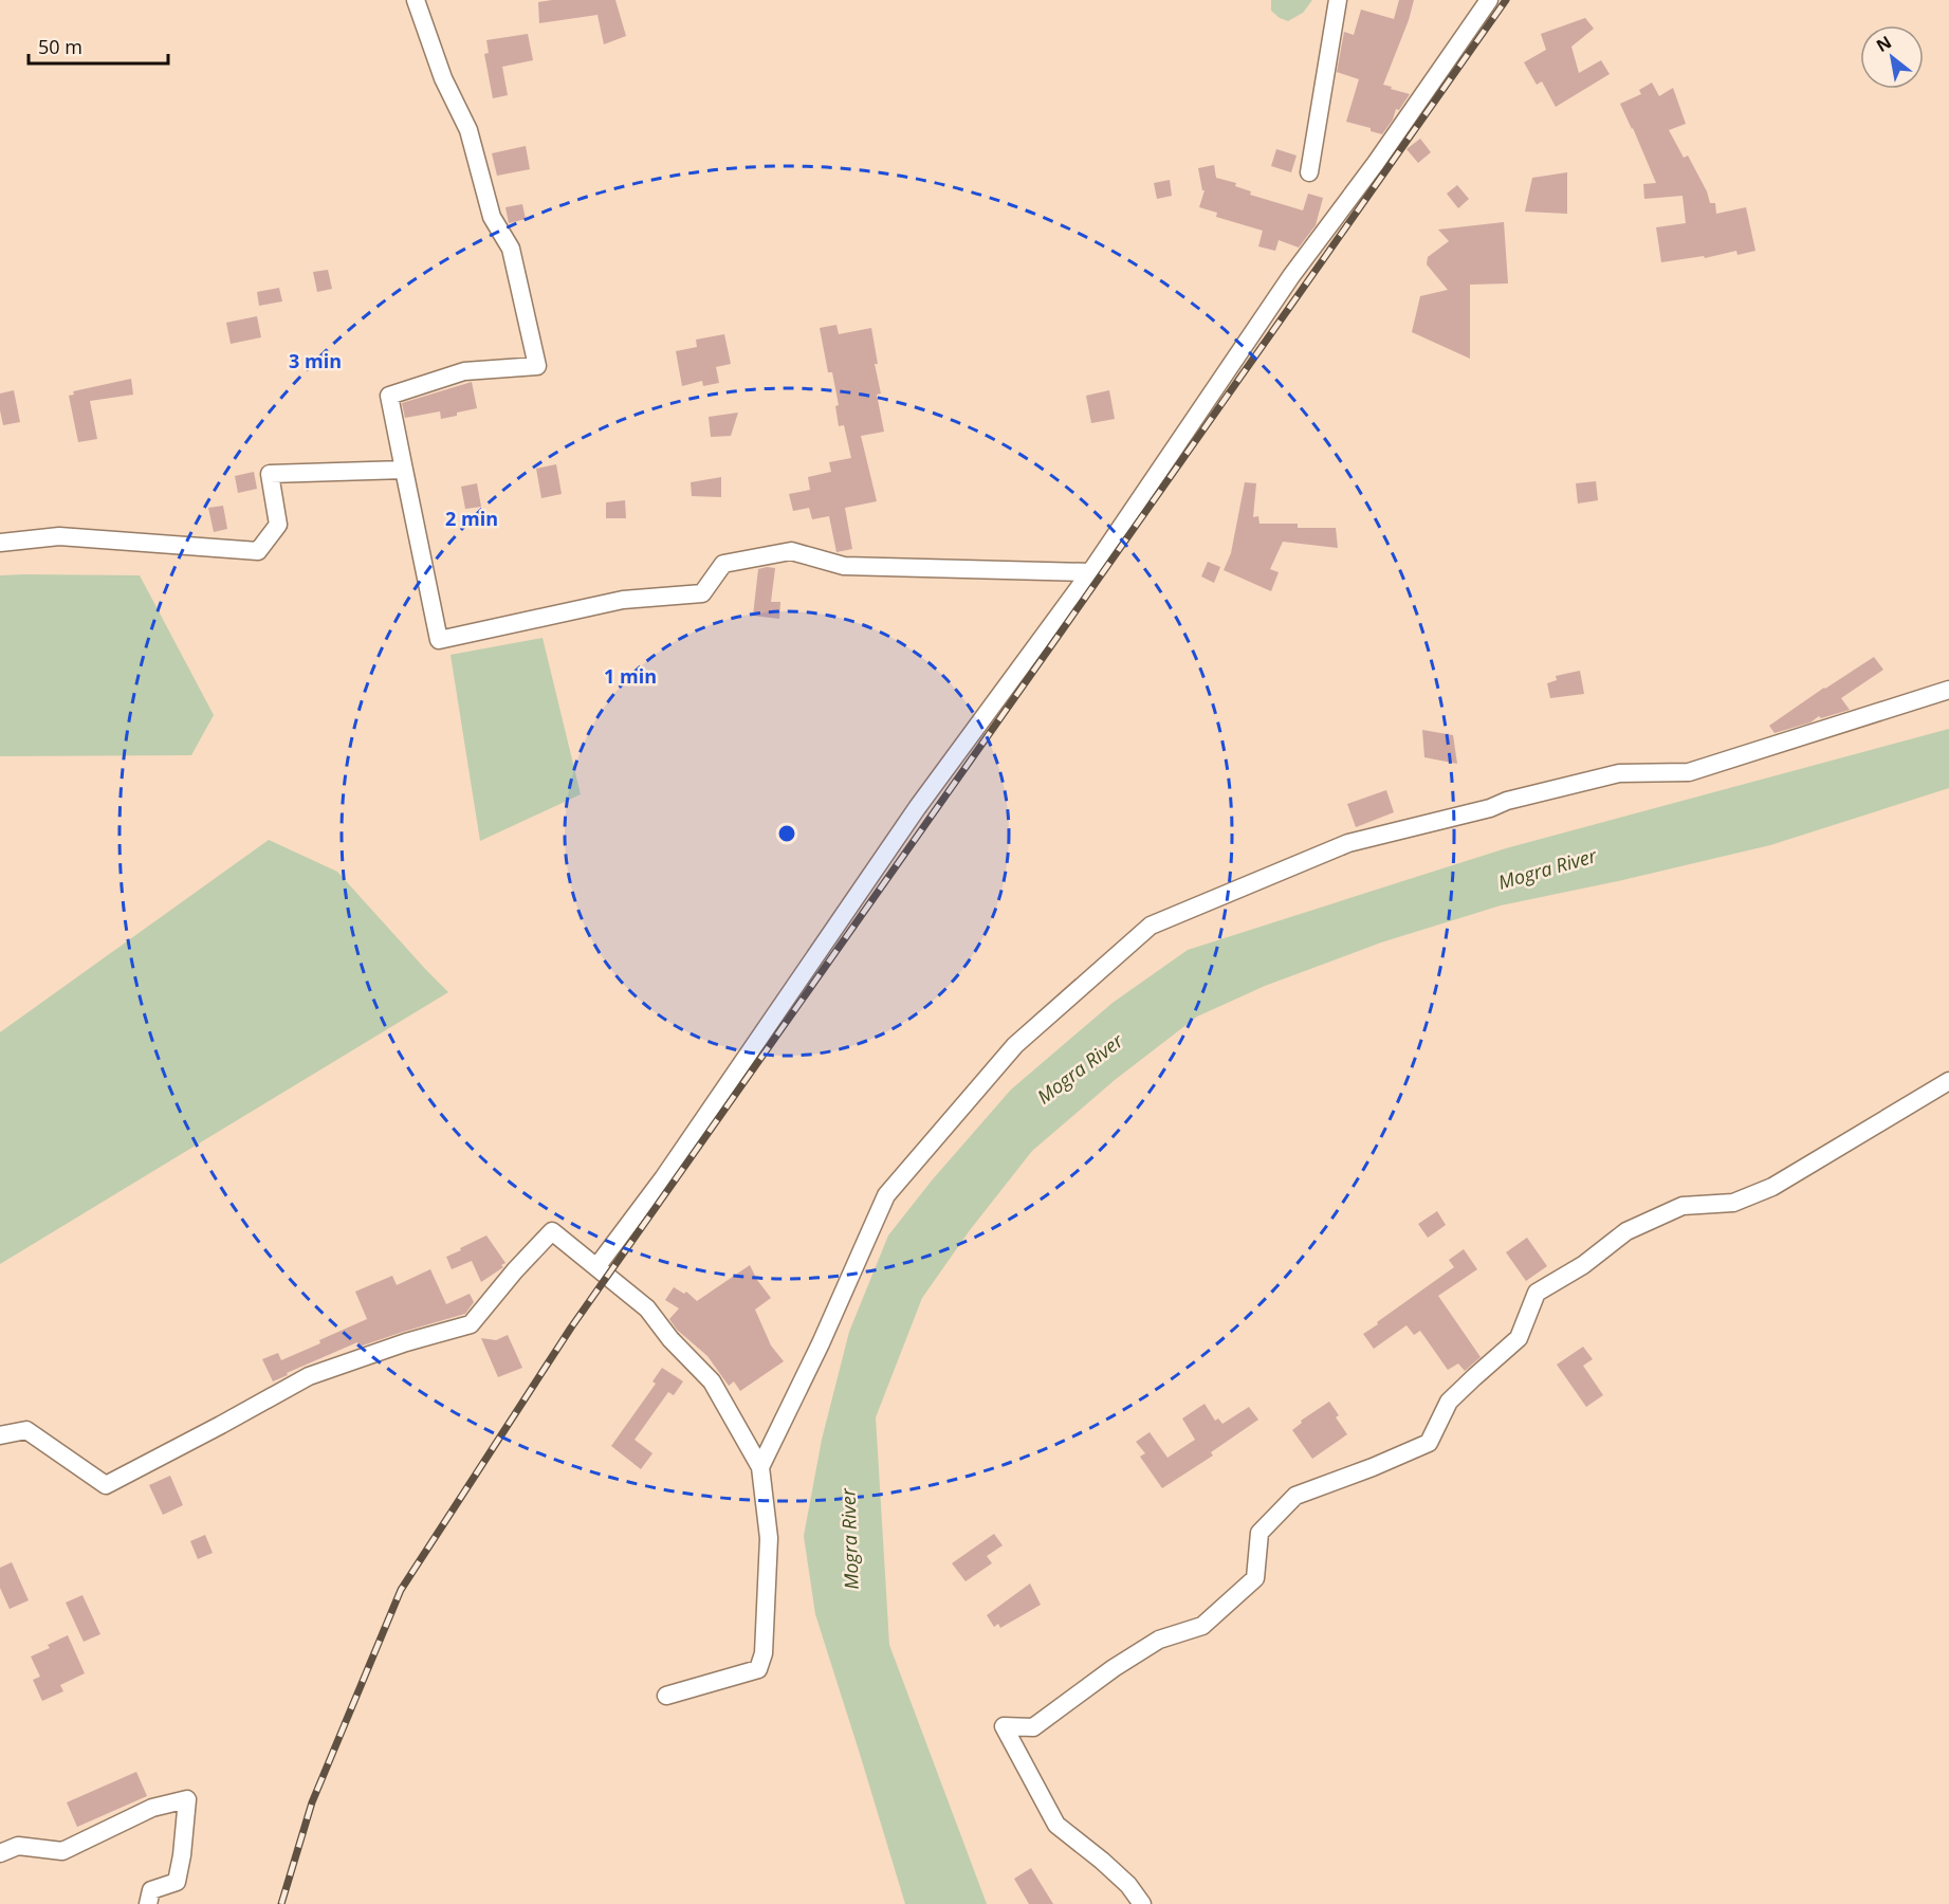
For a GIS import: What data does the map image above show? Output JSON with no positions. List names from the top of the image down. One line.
{"water":["Mogra River"],"scale_bar":"50 m","north":"top left","rings":["3 min","2 min","1 min"]}
